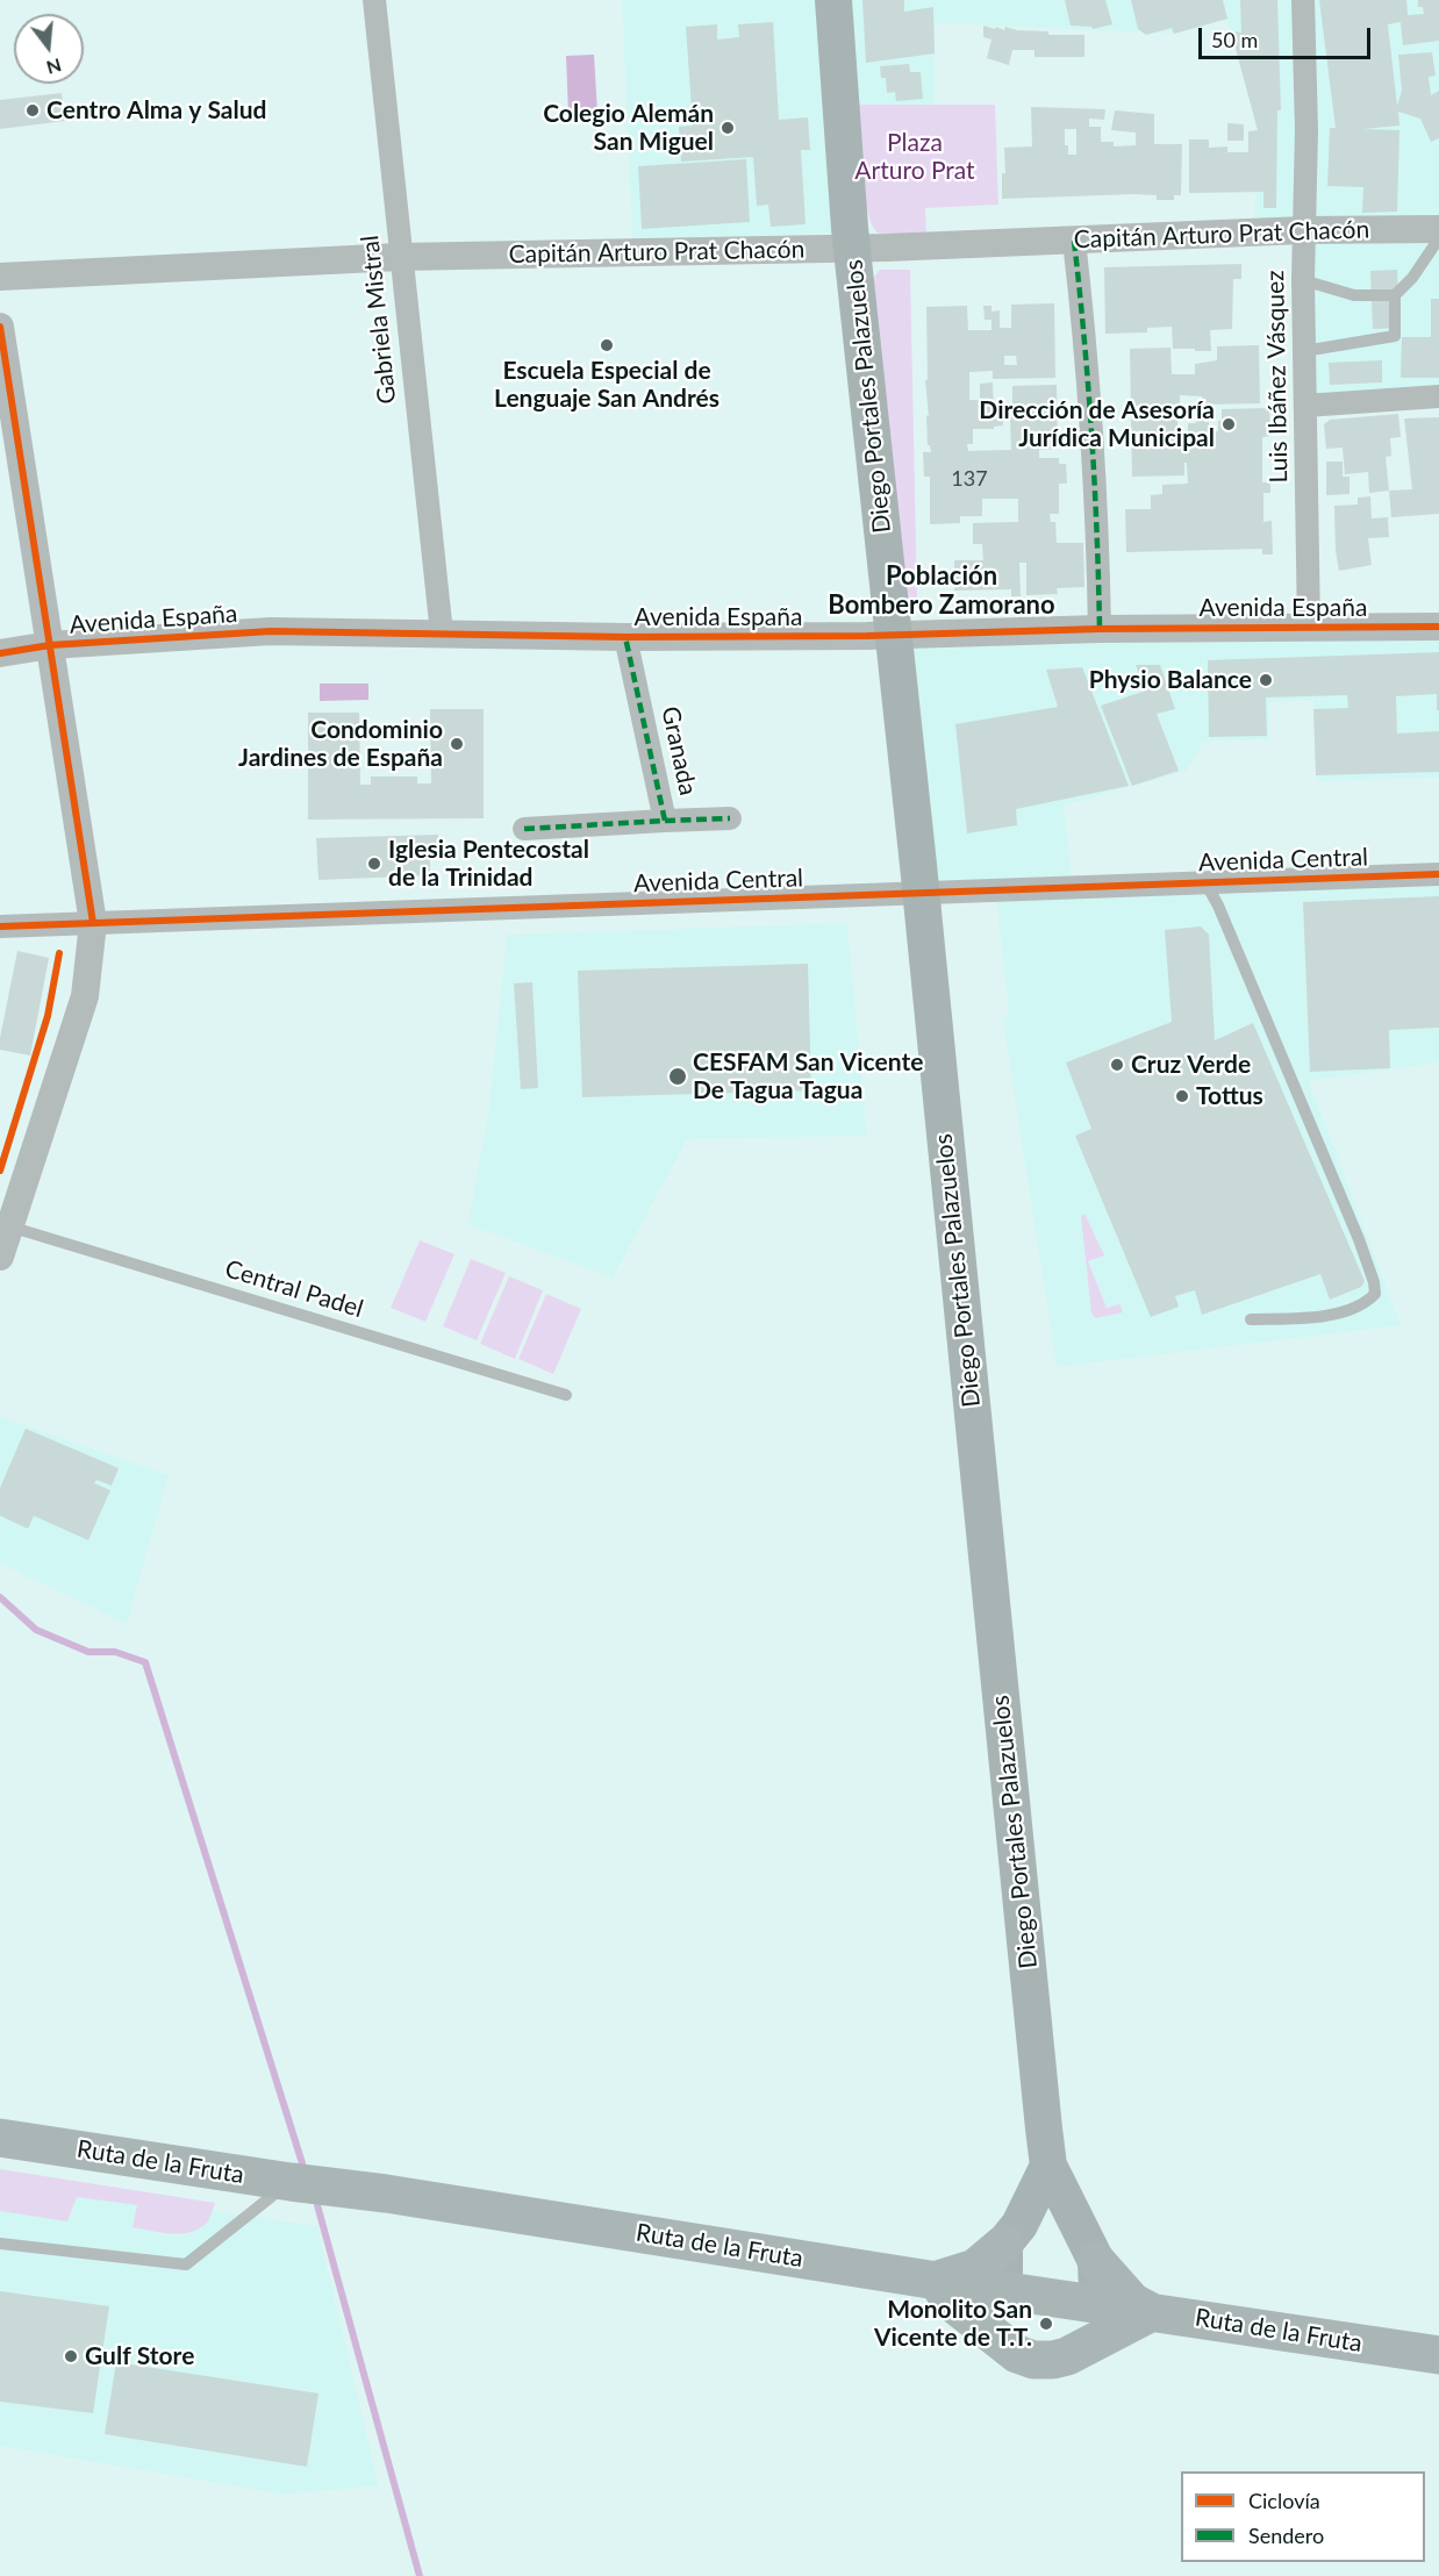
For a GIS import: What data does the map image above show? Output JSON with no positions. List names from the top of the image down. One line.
{"streets":{"highway":["Ruta de la Fruta"],"main road":["Diego Portales Palazuelos"],"street":["Capitán Arturo Prat Chacón","Gabriela Mistral","Luis Ibáñez Vásquez","Avenida España","Granada","Avenida Central"],"lane":["Central Padel"]},"crossings":[["Capitán Arturo Prat Chacón","Gabriela Mistral"],["Capitán Arturo Prat Chacón","Luis Ibáñez Vásquez"],["Capitán Arturo Prat Chacón","Diego Portales Palazuelos"],["Gabriela Mistral","Avenida España"],["Luis Ibáñez Vásquez","Avenida España"],["Diego Portales Palazuelos","Avenida España"],["Diego Portales Palazuelos","Avenida Central"],["Avenida España","Granada"]],"districts":["Población Bombero Zamorano"],"parks":["Plaza Arturo Prat"],"places":["Centro Alma y Salud","Colegio Alemán San Miguel","Escuela Especial de Lenguaje San Andrés","Dirección de Asesoría Jurídica Municipal","Physio Balance","Condominio Jardines de España","Iglesia Pentecostal de la Trinidad","Cruz Verde","CESFAM San Vicente De Tagua Tagua","Tottus","Monolito San Vicente de T.T.","Gulf Store"],"house_numbers":["137"],"legend":["Ciclovía","Sendero"],"scale_bar":"50 m","north":"bottom"}
